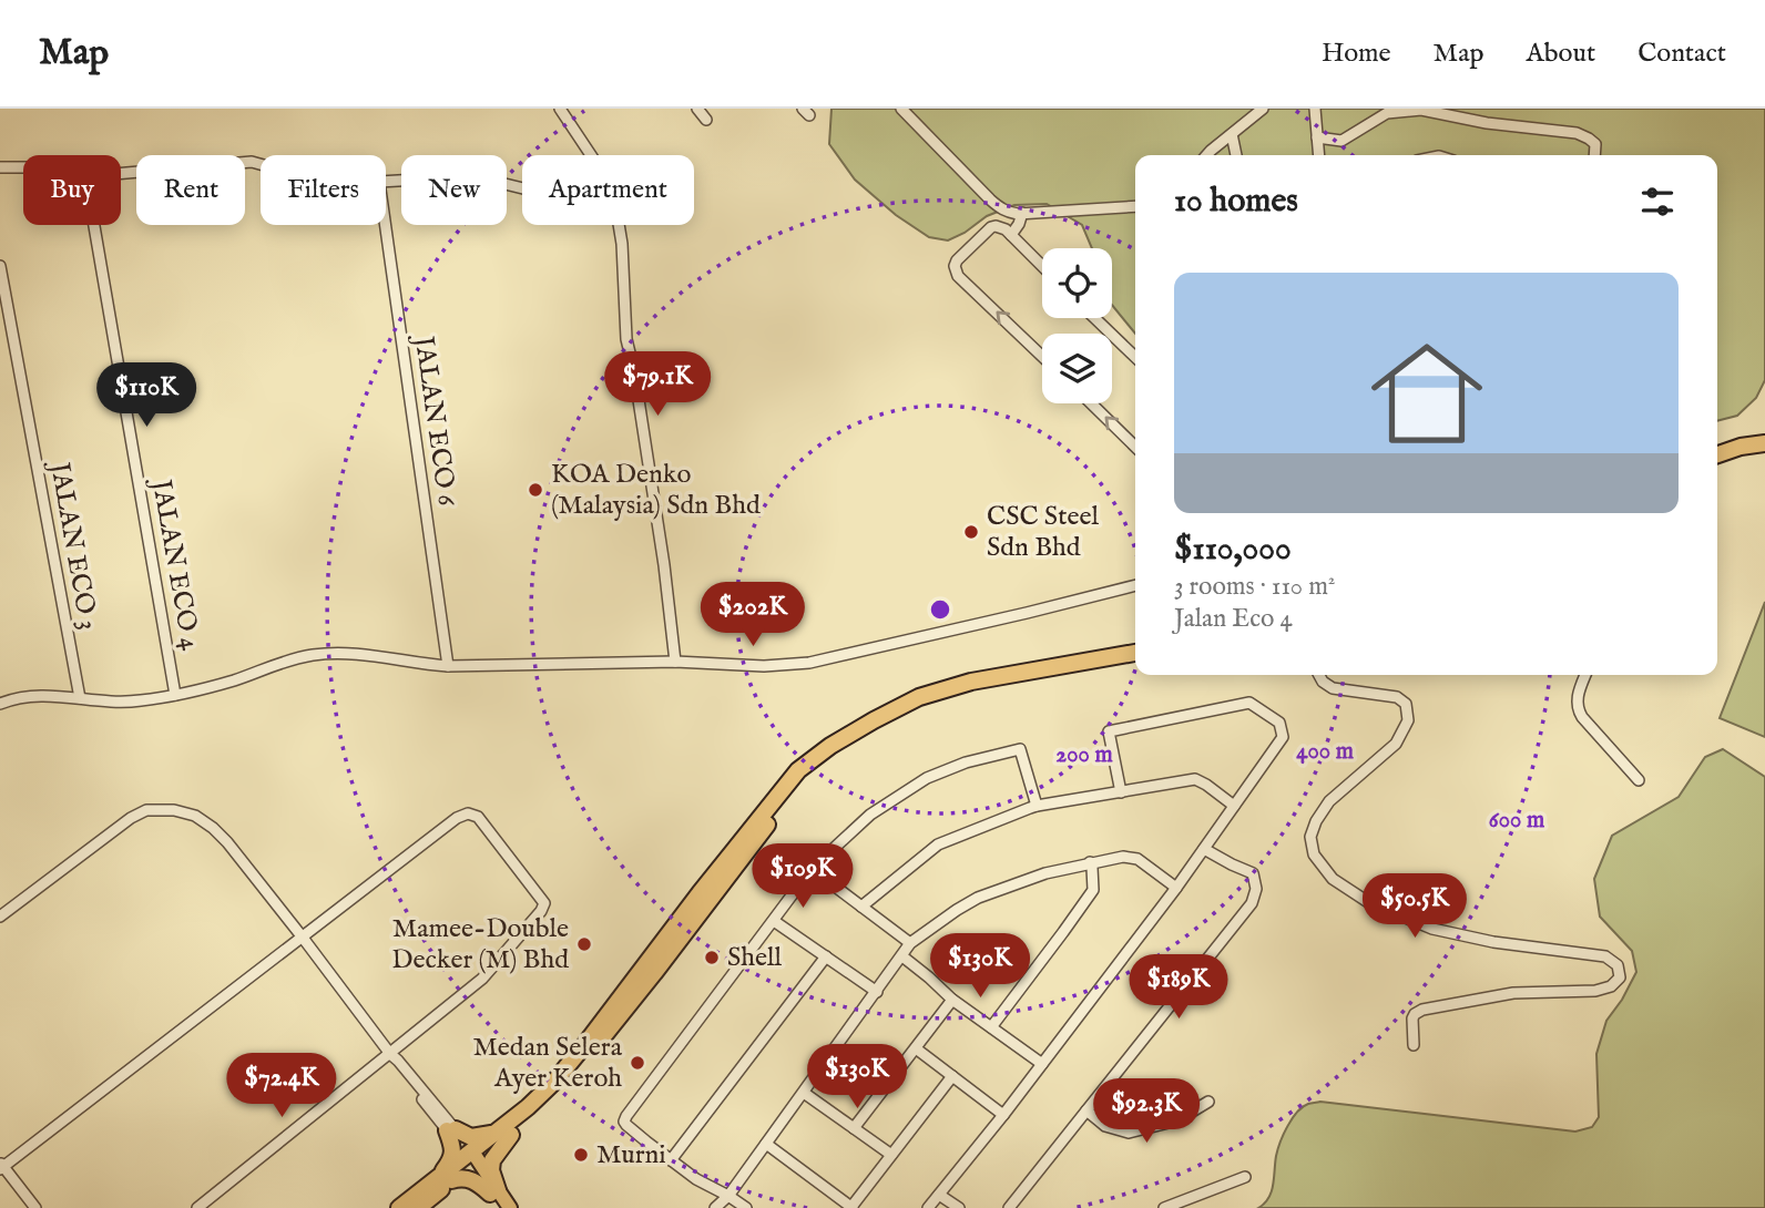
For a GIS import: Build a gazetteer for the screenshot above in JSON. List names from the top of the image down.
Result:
{
  "streets": {
    "street": ["JALAN ECO 6", "JALAN ECO 3", "JALAN ECO 4"]
  },
  "places": [
    "KOA Denko (Malaysia) Sdn Bhd",
    "CSC Steel Sdn Bhd",
    "Mamee-Double Decker (M) Bhd",
    "Shell",
    "Medan Selera Ayer Keroh",
    "Murni"
  ],
  "page": {
    "header": "Map",
    "nav": [
      "Home",
      "Map",
      "About",
      "Contact"
    ],
    "chip": [
      "Buy",
      "Rent",
      "Filters",
      "New",
      "Apartment"
    ],
    "heading": "10 homes",
    "list": [
      {
        "name": "$110,000",
        "note": "3 rooms · 110 m² · Jalan Eco 4"
      }
    ],
    "price": [
      "$79.1K",
      "$110K",
      "$202K",
      "$109K",
      "$50.5K",
      "$130K",
      "$189K",
      "$130K",
      "$72.4K",
      "$92.3K"
    ]
  },
  "rings": ["400 m", "200 m", "600 m"]
}
